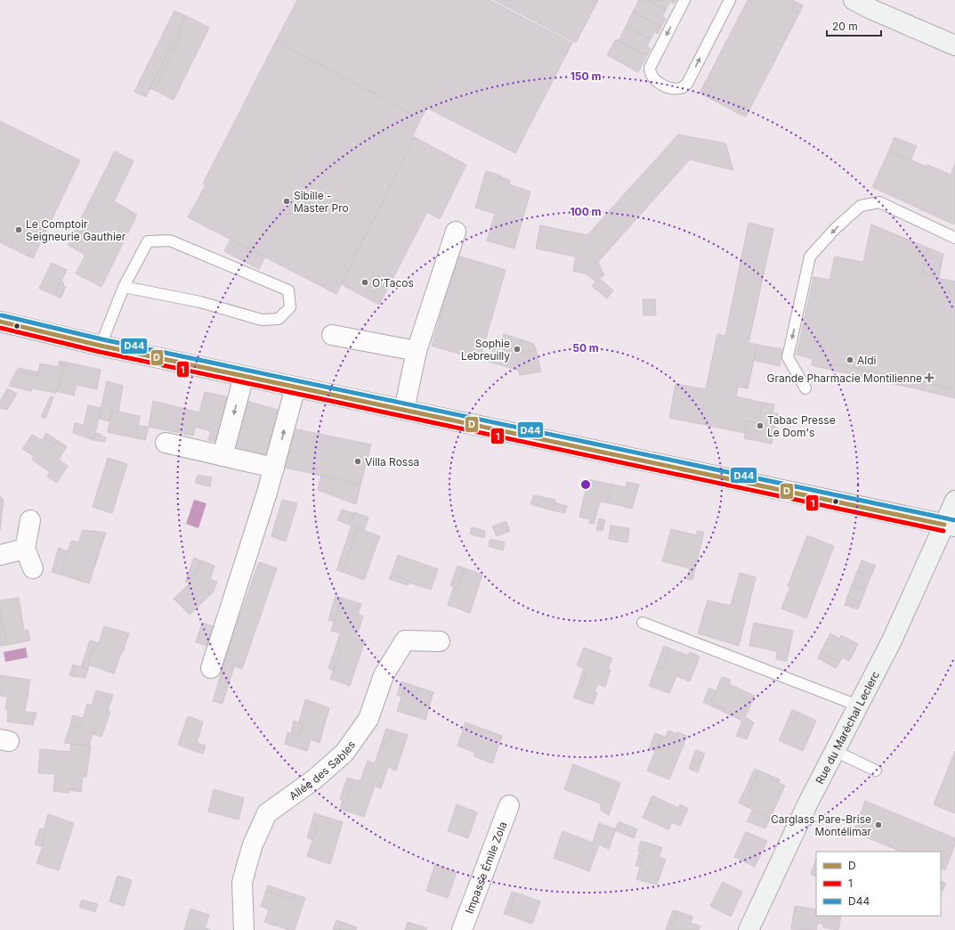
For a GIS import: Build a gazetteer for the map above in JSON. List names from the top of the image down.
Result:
{
  "streets": {
    "main road": ["Rue du Maréchal Leclerc"],
    "street": ["Allée des Sables", "Impasse Émile Zola"]
  },
  "places": {
    "other": [
      "Sibille - Master Pro",
      "Le Comptoir Seigneurie Gauthier",
      "O'Tacos",
      "Sophie Lebreuilly",
      "Aldi",
      "Tabac Presse Le Dom's",
      "Villa Rossa",
      "Carglass Pare-Brise Montélimar"
    ],
    "health": ["Grande Pharmacie Montilienne"]
  },
  "lines": ["transit line D44", "transit line D", "transit line 1"],
  "legend": ["D", "1", "D44"],
  "scale_bar": "20 m",
  "rings": ["150 m", "100 m", "50 m"]
}
